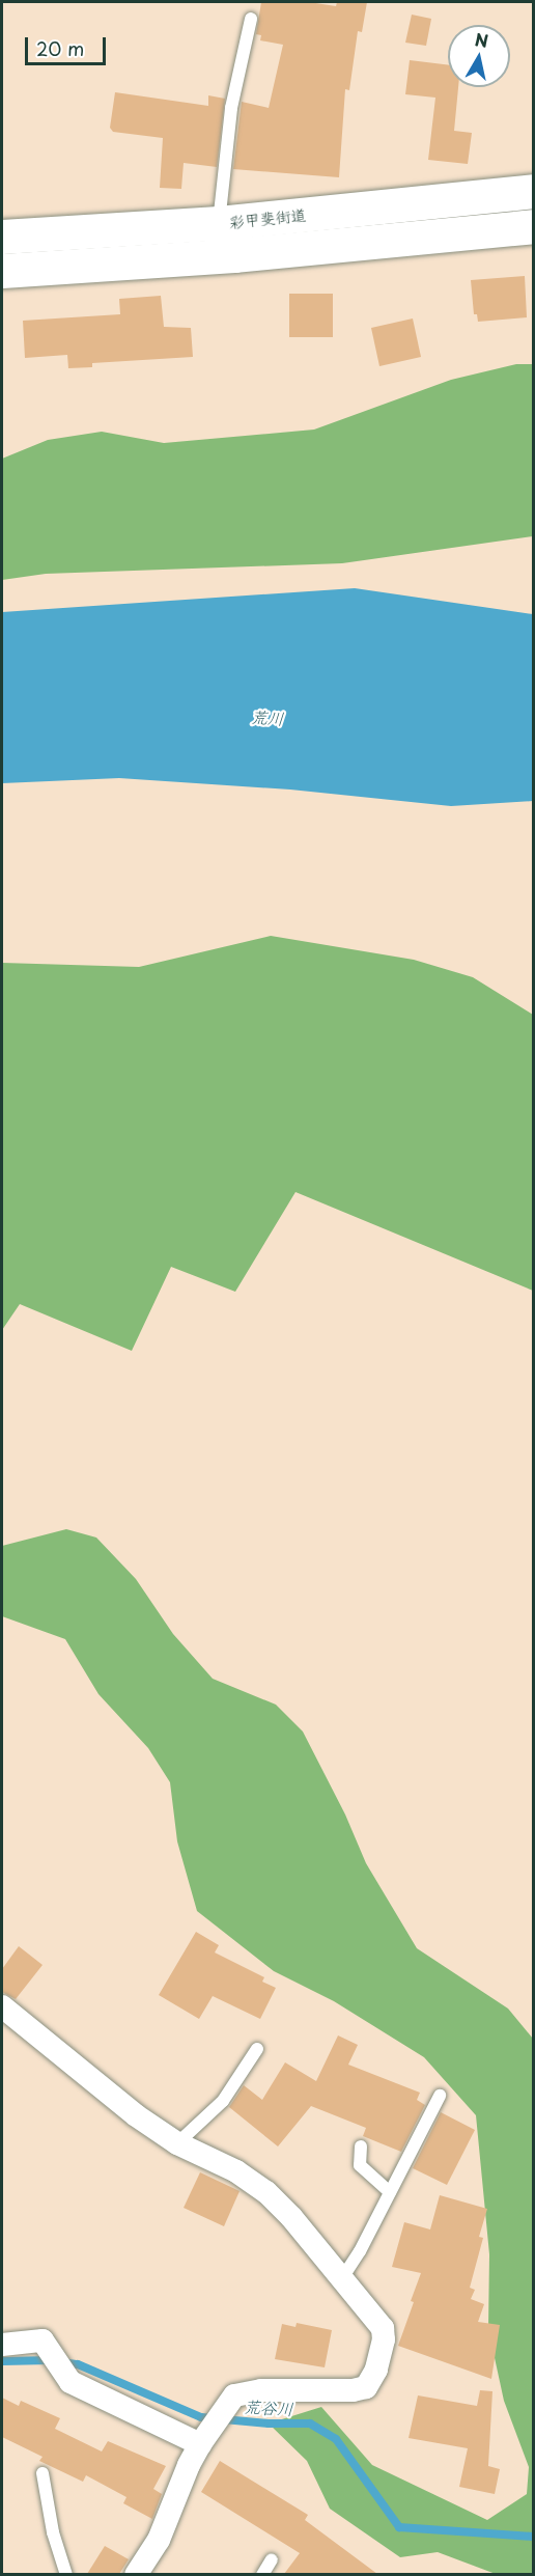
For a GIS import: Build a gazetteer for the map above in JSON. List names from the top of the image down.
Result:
{
  "streets": {
    "highway": ["彩甲斐街道"]
  },
  "water": ["荒川", "荒谷川"],
  "scale_bar": "20 m",
  "north": "top"
}
